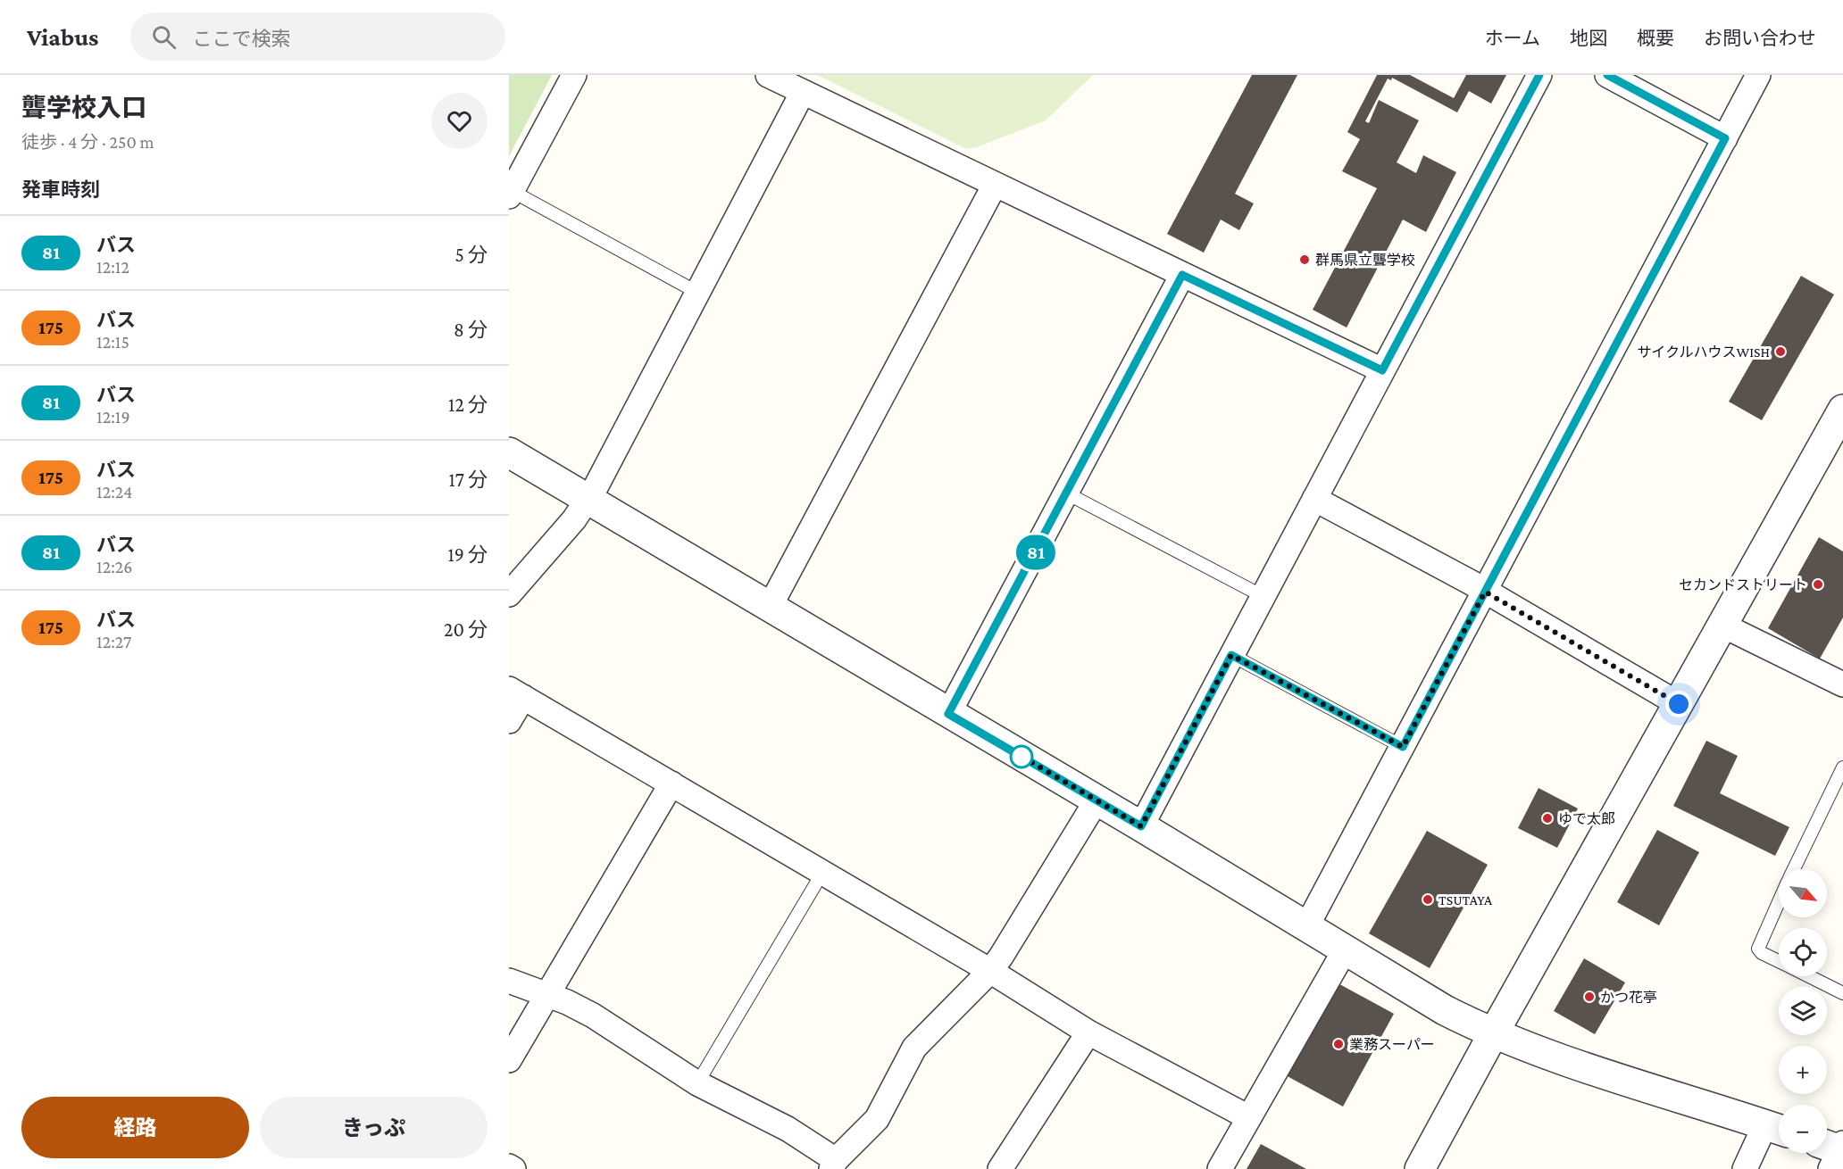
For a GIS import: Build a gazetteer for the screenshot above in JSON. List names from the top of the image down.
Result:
{
  "places": [
    "群馬県立聾学校",
    "サイクルハウスWISH",
    "セカンドストリート",
    "ゆで太郎",
    "TSUTAYA",
    "かつ花亭",
    "業務スーパー"
  ],
  "lines": ["bus line 81"],
  "north": "bottom right",
  "page": {
    "header": "Viabus",
    "search": "ここで検索",
    "nav": [
      "ホーム",
      "地図",
      "概要",
      "お問い合わせ"
    ],
    "heading": [
      ["聾学校入口", "徒歩 · 4 分 · 250 m"],
      "発車時刻"
    ],
    "on_map": "81",
    "list": [
      {
        "mark": "81",
        "name": "バス",
        "note": "12:12",
        "value": "5 分"
      },
      {
        "mark": "175",
        "name": "バス",
        "note": "12:15",
        "value": "8 分"
      },
      {
        "mark": "81",
        "name": "バス",
        "note": "12:19",
        "value": "12 分"
      },
      {
        "mark": "175",
        "name": "バス",
        "note": "12:24",
        "value": "17 分"
      },
      {
        "mark": "81",
        "name": "バス",
        "note": "12:26",
        "value": "19 分"
      },
      {
        "mark": "175",
        "name": "バス",
        "note": "12:27",
        "value": "20 分"
      }
    ],
    "map_buttons": ["+", "−"],
    "buttons": ["経路", "きっぷ"]
  }
}
